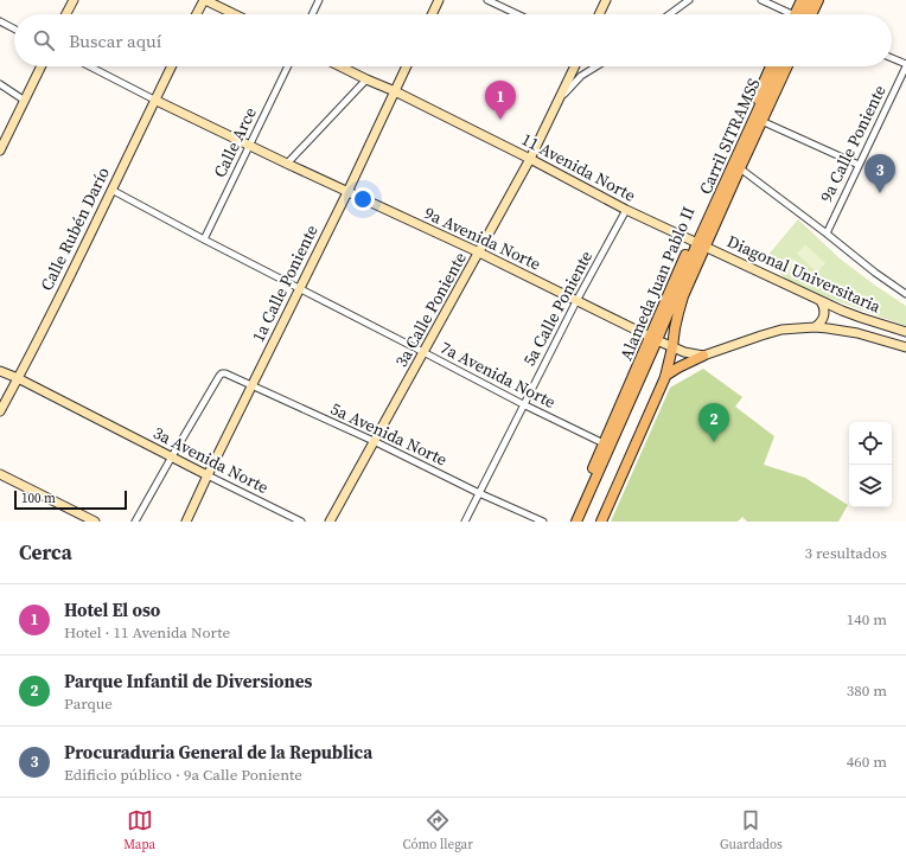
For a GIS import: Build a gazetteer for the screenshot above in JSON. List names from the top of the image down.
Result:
{
  "streets": {
    "main road": [
      "Carril SITRAMSS",
      "11 Avenida Norte",
      "Calle Rubén Darío",
      "9a Avenida Norte",
      "Diagonal Universitaria",
      "1a Calle Poniente",
      "Alameda Juan Pablo II",
      "3a Calle Poniente",
      "3a Avenida Norte"
    ],
    "street": [
      "Calle Arce",
      "9a Calle Poniente",
      "5a Calle Poniente",
      "7a Avenida Norte",
      "5a Avenida Norte"
    ]
  },
  "crossings": [
    ["Carril SITRAMSS", "11 Avenida Norte"],
    ["Carril SITRAMSS", "9a Avenida Norte"],
    ["Carril SITRAMSS", "Diagonal Universitaria"],
    ["Carril SITRAMSS", "Alameda Juan Pablo II"],
    ["Calle Arce", "9a Avenida Norte"],
    ["Calle Arce", "7a Avenida Norte"],
    ["11 Avenida Norte", "Diagonal Universitaria"],
    ["11 Avenida Norte", "1a Calle Poniente"],
    ["11 Avenida Norte", "Alameda Juan Pablo II"],
    ["11 Avenida Norte", "5a Calle Poniente"],
    ["11 Avenida Norte", "3a Calle Poniente"],
    ["Calle Rubén Darío", "9a Avenida Norte"],
    ["Calle Rubén Darío", "7a Avenida Norte"],
    ["Calle Rubén Darío", "3a Avenida Norte"],
    ["9a Avenida Norte", "Diagonal Universitaria"],
    ["9a Avenida Norte", "1a Calle Poniente"],
    ["9a Avenida Norte", "Alameda Juan Pablo II"],
    ["9a Avenida Norte", "5a Calle Poniente"],
    ["9a Avenida Norte", "3a Calle Poniente"],
    ["Diagonal Universitaria", "Alameda Juan Pablo II"],
    ["1a Calle Poniente", "7a Avenida Norte"],
    ["1a Calle Poniente", "5a Avenida Norte"],
    ["1a Calle Poniente", "3a Avenida Norte"],
    ["Alameda Juan Pablo II", "7a Avenida Norte"],
    ["5a Calle Poniente", "7a Avenida Norte"],
    ["5a Calle Poniente", "5a Avenida Norte"],
    ["3a Calle Poniente", "7a Avenida Norte"],
    ["3a Calle Poniente", "5a Avenida Norte"],
    ["5a Avenida Norte", "3a Avenida Norte"]
  ],
  "scale_bar": "100 m",
  "page": {
    "search": "Buscar aquí",
    "pins": ["1", "3", "2"],
    "scale": "100 m",
    "heading": ["Cerca", "3 resultados"],
    "list": [
      {
        "mark": "1",
        "name": "Hotel El oso",
        "note": "Hotel · 11 Avenida Norte",
        "value": "140 m"
      },
      {
        "mark": "2",
        "name": "Parque Infantil de Diversiones",
        "note": "Parque",
        "value": "380 m"
      },
      {
        "mark": "3",
        "name": "Procuraduria General de la Republica",
        "note": "Edificio público · 9a Calle Poniente",
        "value": "460 m"
      }
    ],
    "nav": ["Mapa", "Cómo llegar", "Guardados"]
  }
}
